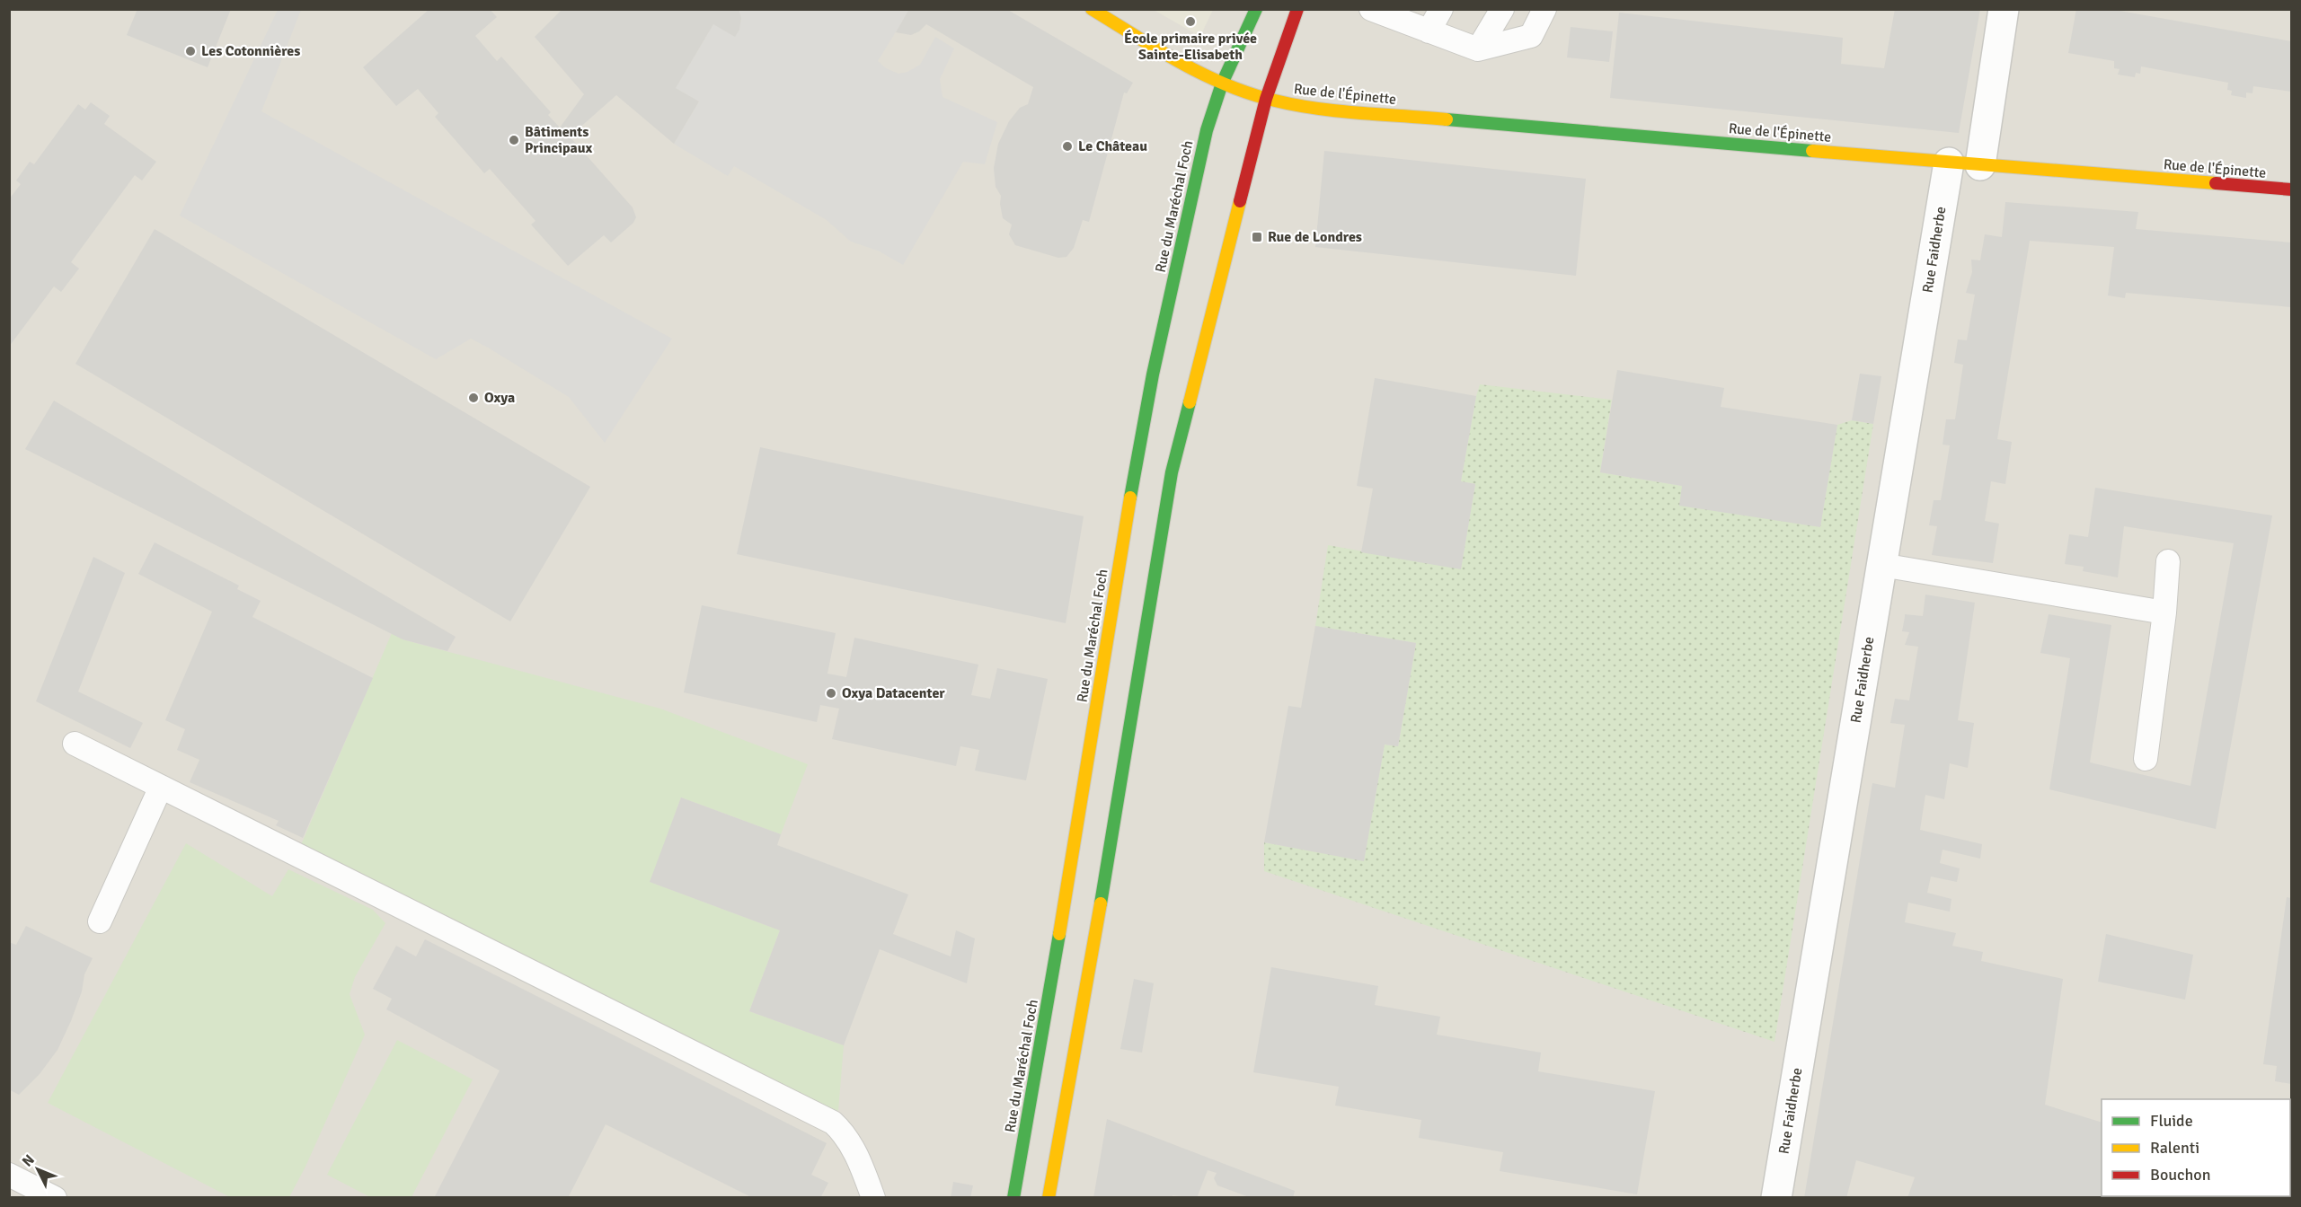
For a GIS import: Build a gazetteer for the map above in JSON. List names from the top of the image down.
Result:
{
  "streets": {
    "main road": ["Rue de l'Épinette", "Rue du Maréchal Foch"],
    "street": ["Rue Faidherbe"]
  },
  "crossings": [
    ["Rue de l'Épinette", "Rue Faidherbe"]
  ],
  "places": {
    "other": [
      "École primaire privée Sainte-Elisabeth",
      "Les Cotonnières",
      "Bâtiments Principaux",
      "Le Château",
      "Oxya",
      "Oxya Datacenter"
    ],
    "transit": ["Rue de Londres"]
  },
  "legend": ["Fluide", "Ralenti", "Bouchon"],
  "north": "top left"
}
